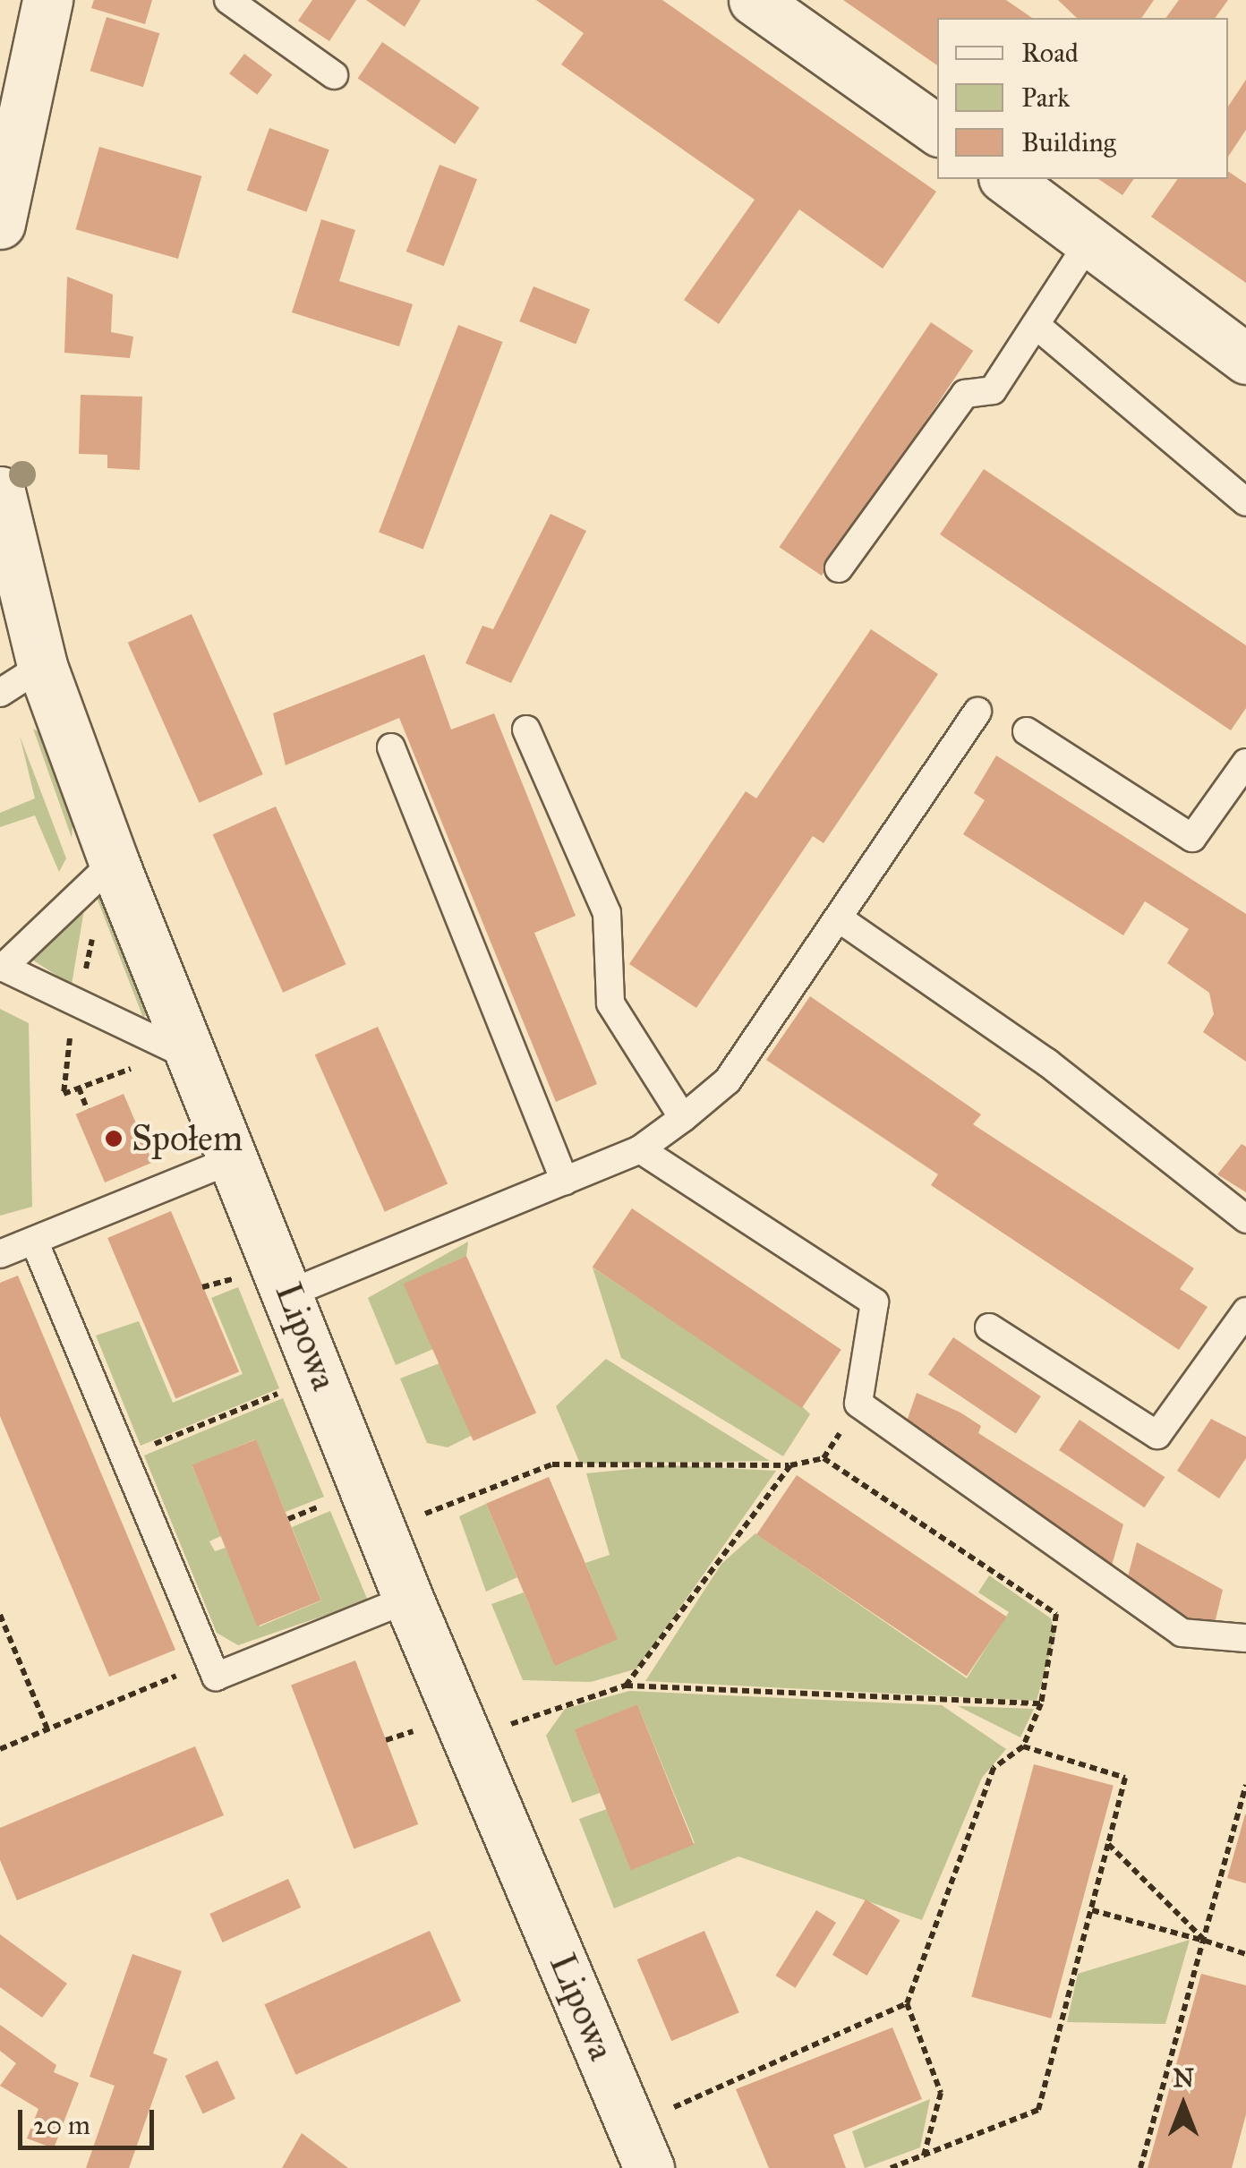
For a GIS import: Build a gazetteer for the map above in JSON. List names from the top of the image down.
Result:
{
  "streets": {
    "street": ["Lipowa"]
  },
  "places": ["Społem"],
  "legend": ["Road", "Park", "Building"],
  "scale_bar": "20 m",
  "north": "top"
}
